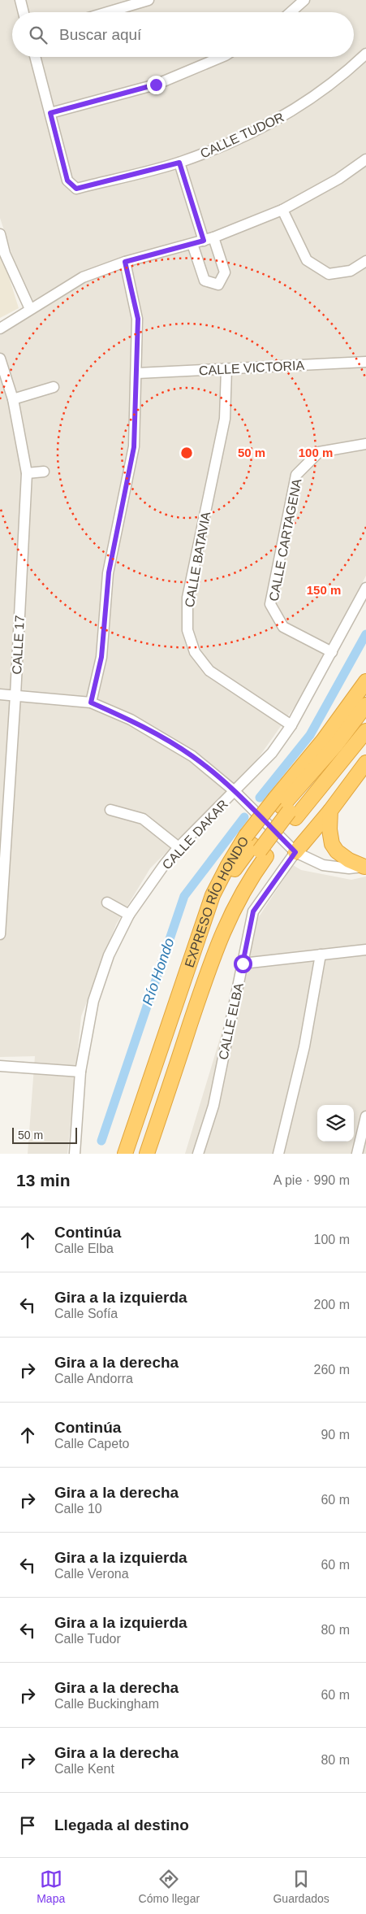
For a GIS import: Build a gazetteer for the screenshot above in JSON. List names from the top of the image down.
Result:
{
  "streets": {
    "highway": ["EXPRESO RÍO HONDO"],
    "street": [
      "CALLE TUDOR",
      "CALLE VICTORIA",
      "CALLE CARTAGENA",
      "CALLE BATAVIA",
      "CALLE 17",
      "CALLE DAKAR",
      "CALLE ELBA"
    ]
  },
  "crossings": [
    ["CALLE VICTORIA", "CALLE BATAVIA"],
    ["CALLE CARTAGENA", "CALLE DAKAR"],
    ["CALLE BATAVIA", "CALLE DAKAR"]
  ],
  "water": ["Río Hondo"],
  "scale_bar": "50 m",
  "page": {
    "search": "Buscar aquí",
    "scale": "50 m",
    "heading": ["13 min", "A pie · 990 m"],
    "list": [
      ["Continúa", "Calle Elba", "100 m"],
      ["Gira a la izquierda", "Calle Sofía", "200 m"],
      ["Gira a la derecha", "Calle Andorra", "260 m"],
      ["Continúa", "Calle Capeto", "90 m"],
      ["Gira a la derecha", "Calle 10", "60 m"],
      ["Gira a la izquierda", "Calle Verona", "60 m"],
      ["Gira a la izquierda", "Calle Tudor", "80 m"],
      ["Gira a la derecha", "Calle Buckingham", "60 m"],
      ["Gira a la derecha", "Calle Kent", "80 m"],
      "Llegada al destino"
    ],
    "nav": ["Mapa", "Cómo llegar", "Guardados"]
  },
  "rings": ["50 m", "100 m", "150 m"]
}
